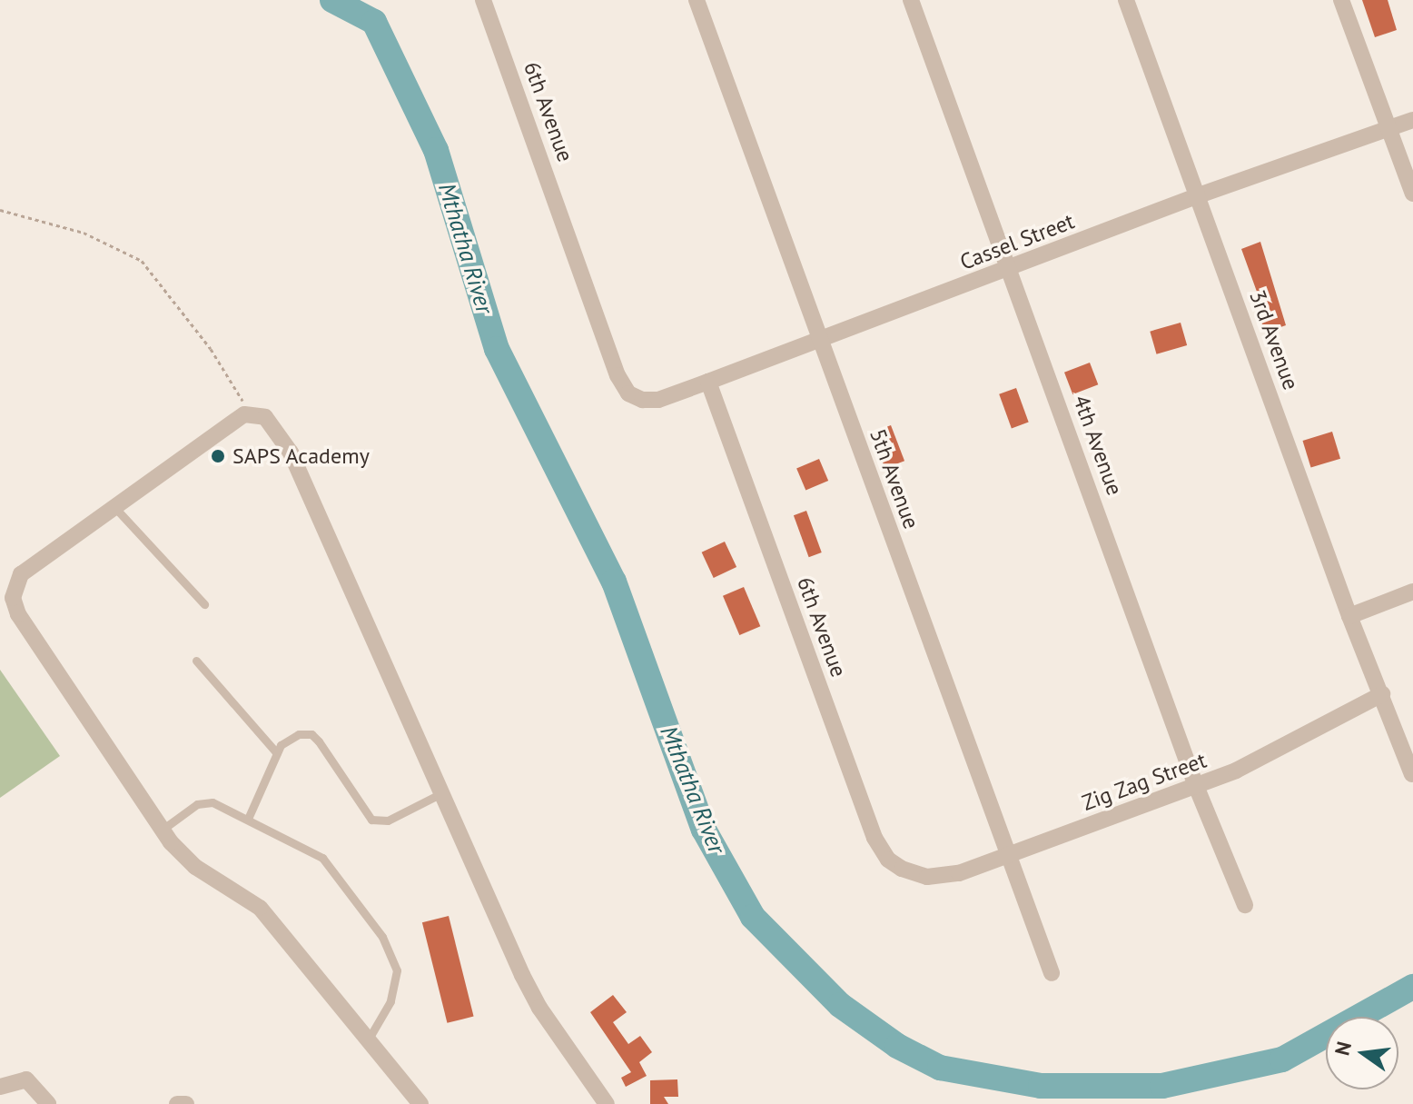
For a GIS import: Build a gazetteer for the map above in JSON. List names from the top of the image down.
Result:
{
  "streets": {
    "street": [
      "6th Avenue",
      "Cassel Street",
      "3rd Avenue",
      "4th Avenue",
      "5th Avenue",
      "Zig Zag Street"
    ]
  },
  "crossings": [
    ["6th Avenue", "Cassel Street"],
    ["6th Avenue", "Zig Zag Street"],
    ["Cassel Street", "3rd Avenue"],
    ["Cassel Street", "4th Avenue"],
    ["Cassel Street", "5th Avenue"],
    ["3rd Avenue", "Zig Zag Street"],
    ["4th Avenue", "Zig Zag Street"],
    ["5th Avenue", "Zig Zag Street"]
  ],
  "water": ["Mthatha River"],
  "places": ["SAPS Academy"],
  "north": "left"
}
